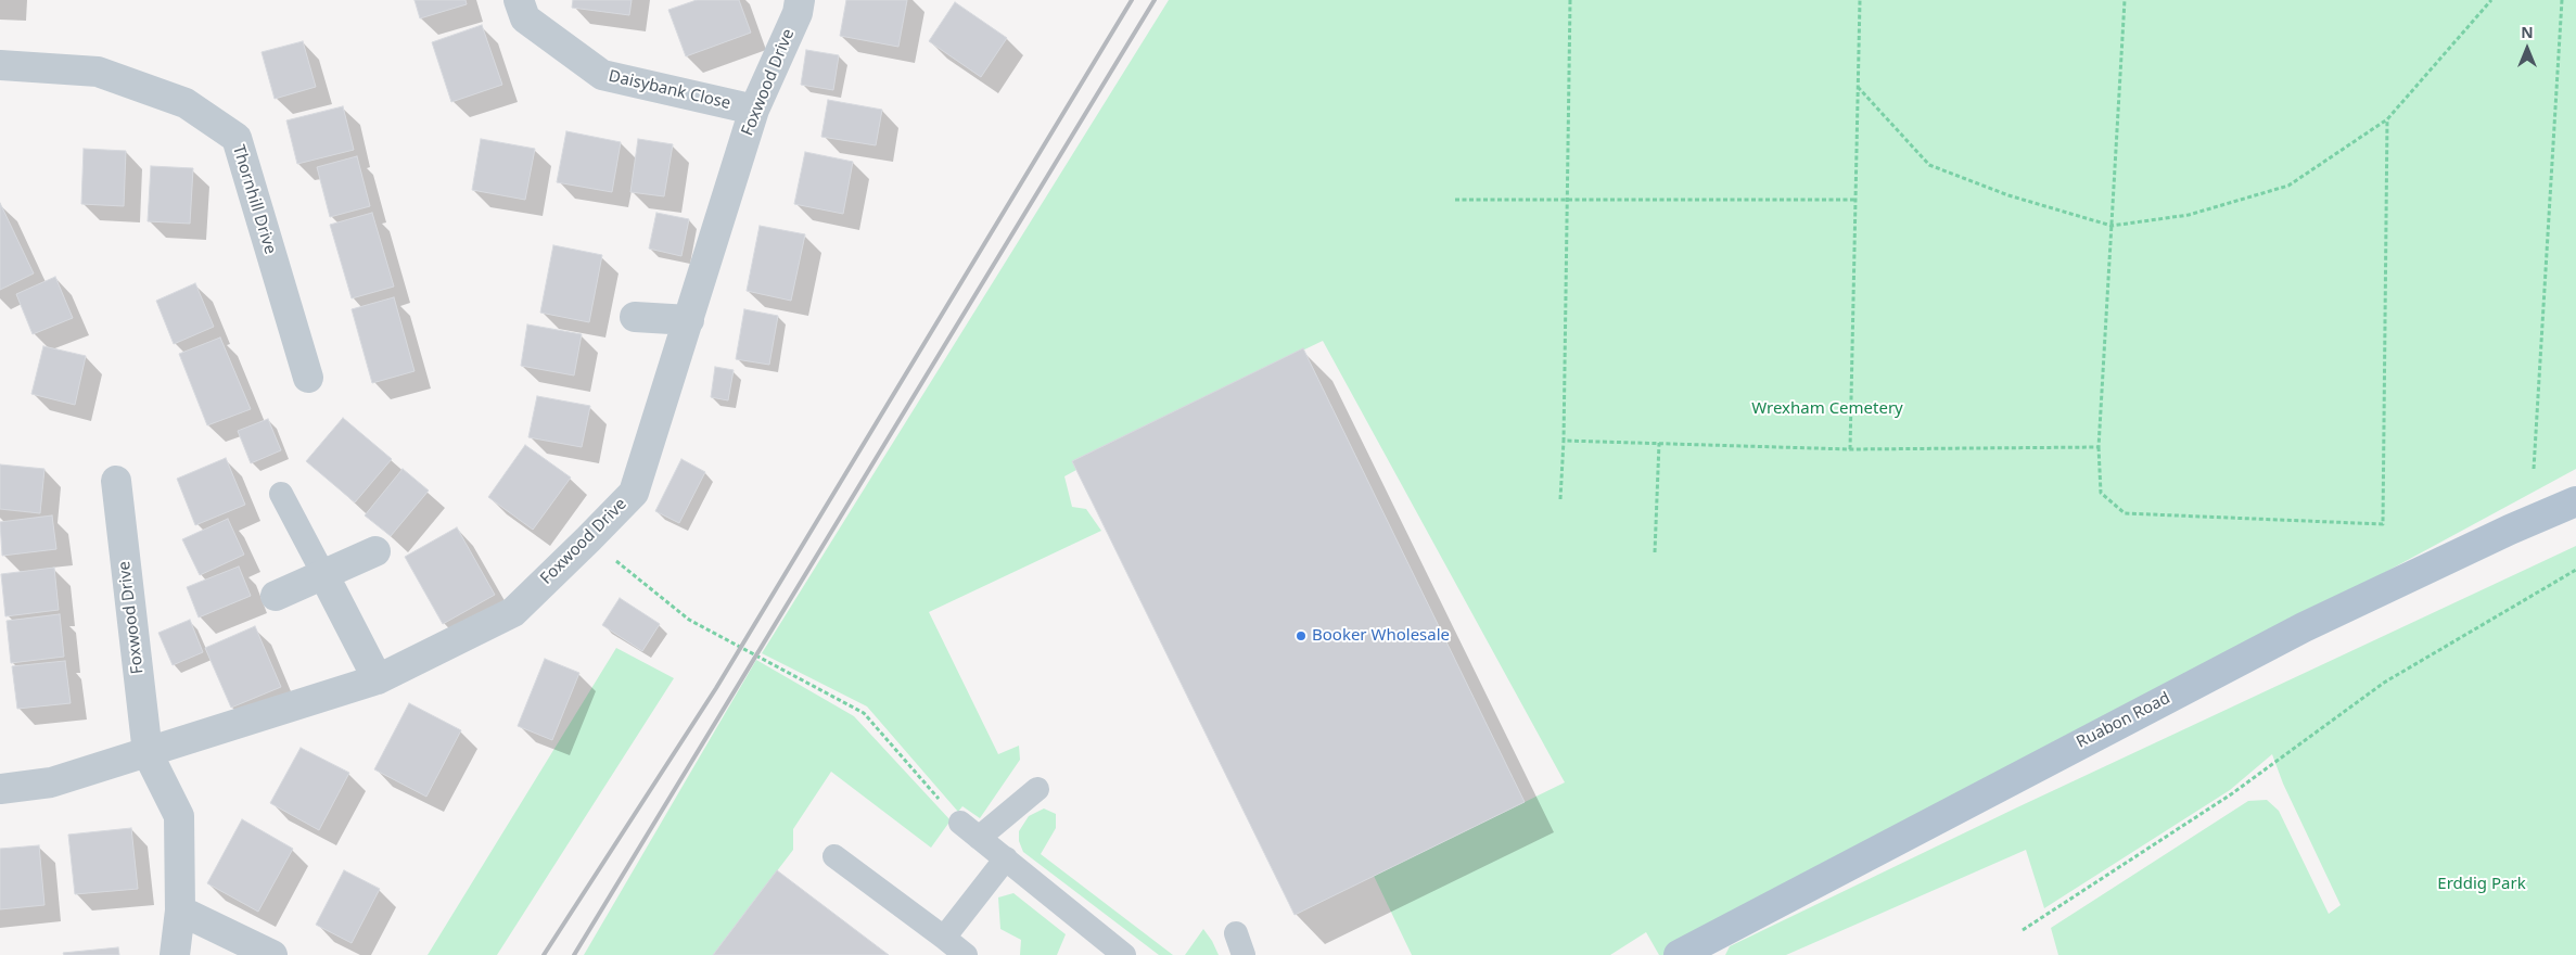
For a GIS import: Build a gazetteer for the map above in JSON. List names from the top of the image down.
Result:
{
  "streets": {
    "main road": ["Ruabon Road"],
    "street": ["Foxwood Drive", "Daisybank Close", "Thornhill Drive"]
  },
  "crossings": [
    ["Foxwood Drive", "Daisybank Close"]
  ],
  "parks": ["Wrexham Cemetery", "Erddig Park"],
  "places": ["Booker Wholesale"],
  "north": "top"
}
